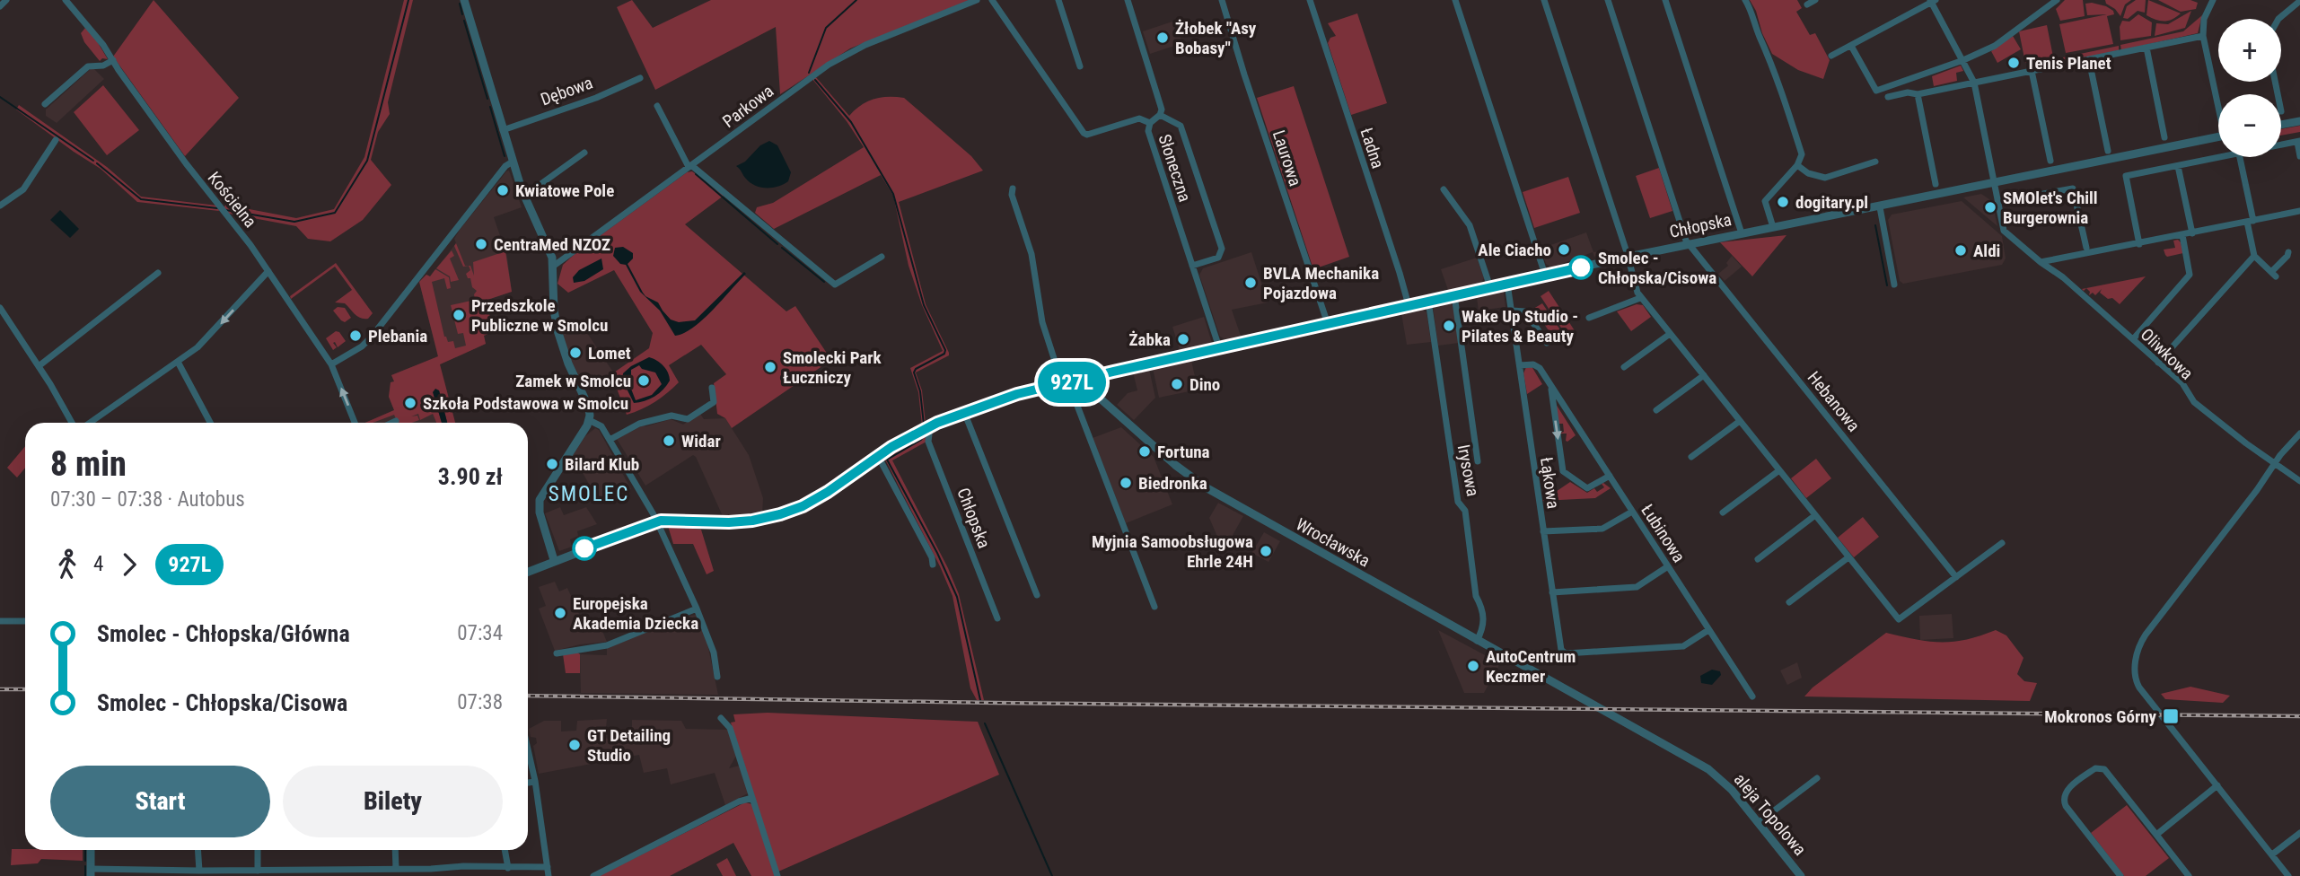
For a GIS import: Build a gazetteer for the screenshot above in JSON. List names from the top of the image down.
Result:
{
  "streets": {
    "street": [
      "Dębowa",
      "Parkowa",
      "Ładna",
      "Laurowa",
      "Słoneczna",
      "Kościelna",
      "Chłopska",
      "Oliwkowa",
      "Hebanowa",
      "Irysowa",
      "Łąkowa",
      "Łubinowa",
      "Wrocławska",
      "aleja Topolowa"
    ]
  },
  "crossings": [
    ["Ładna", "Chłopska"],
    ["Laurowa", "Chłopska"],
    ["Słoneczna", "Chłopska"],
    ["Chłopska", "Oliwkowa"],
    ["Chłopska", "Hebanowa"],
    ["Chłopska", "Irysowa"],
    ["Chłopska", "Łąkowa"],
    ["Chłopska", "Wrocławska"],
    ["Irysowa", "Wrocławska"],
    ["Łąkowa", "Łubinowa"],
    ["Wrocławska", "aleja Topolowa"]
  ],
  "districts": ["SMOLEC"],
  "places": {
    "other": [
      "Żłobek \"Asy Bobasy\"",
      "Tenis Planet",
      "Kwiatowe Pole",
      "dogitary.pl",
      "SMOlet's Chill Burgerownia",
      "CentraMed NZOZ",
      "Ale Ciacho",
      "Aldi",
      "Smolec - Chłopska/Cisowa",
      "BVLA Mechanika Pojazdowa",
      "Przedszkole Publiczne w Smolcu",
      "Wake Up Studio - Pilates & Beauty",
      "Plebania",
      "Żabka",
      "Lomet",
      "Smolecki Park Łuczniczy",
      "Zamek w Smolcu",
      "Dino",
      "Szkoła Podstawowa w Smolcu",
      "Widar",
      "Fortuna",
      "Bilard Klub",
      "Biedronka",
      "Myjnia Samoobsługowa Ehrle 24H",
      "Europejska Akademia Dziecka",
      "AutoCentrum Keczmer",
      "GT Detailing Studio"
    ],
    "transit": ["Mokronos Górny"]
  },
  "lines": ["bus line 927L"],
  "page": {
    "on_map": "927L",
    "map_buttons": ["+", "−"],
    "heading": ["8 min", "07:30 – 07:38 · Autobus", "3.90 zł"],
    "legs": ["4", "927L"],
    "list": [
      {
        "name": "Smolec - Chłopska/Główna",
        "value": "07:34"
      },
      {
        "name": "Smolec - Chłopska/Cisowa",
        "value": "07:38"
      }
    ],
    "buttons": ["Start", "Bilety"]
  }
}
